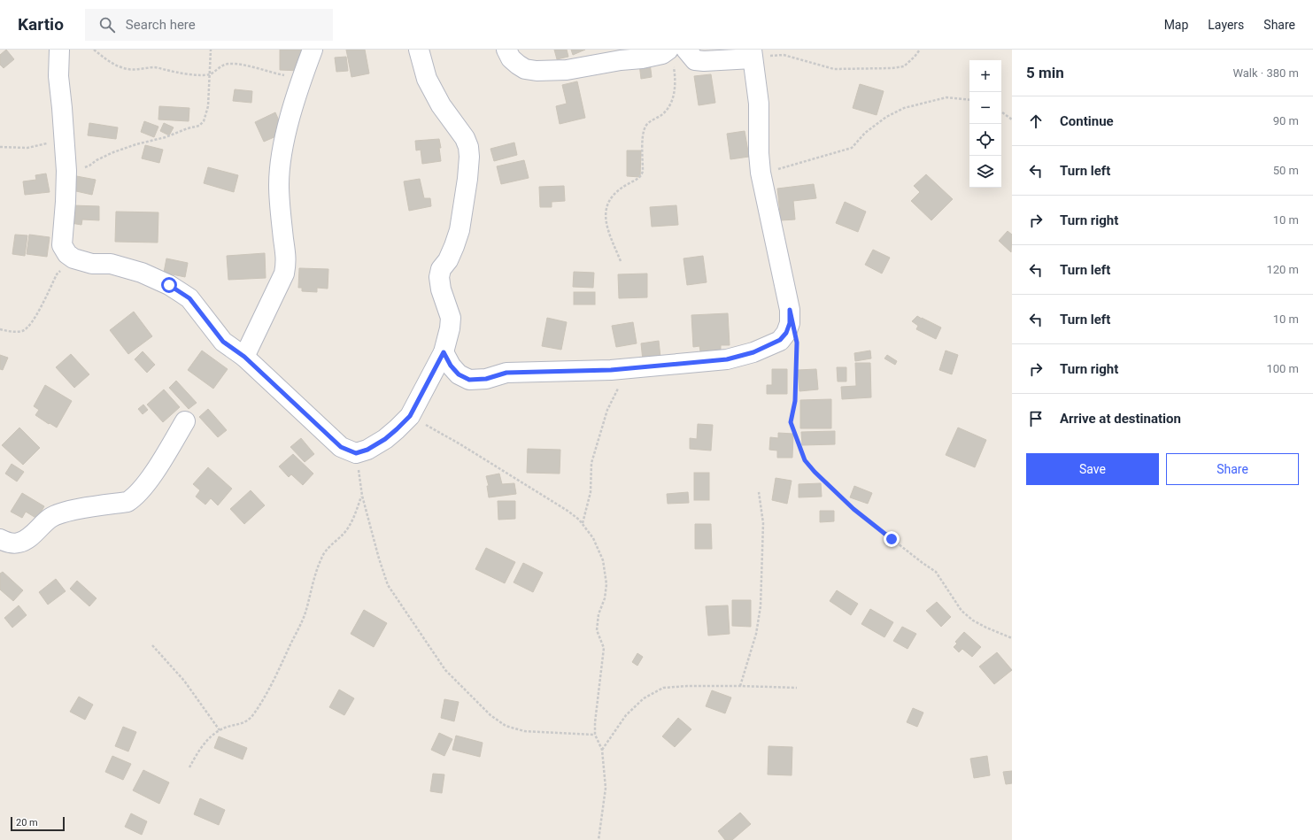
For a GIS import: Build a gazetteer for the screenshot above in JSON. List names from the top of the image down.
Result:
{
  "scale_bar": "20 m",
  "page": {
    "header": "Kartio",
    "search": "Search here",
    "nav": ["Map", "Layers", "Share"],
    "heading": ["5 min", "Walk · 380 m"],
    "map_buttons": ["+", "−"],
    "list": [
      ["Continue", "90 m"],
      ["Turn left", "50 m"],
      ["Turn right", "10 m"],
      ["Turn left", "120 m"],
      ["Turn left", "10 m"],
      ["Turn right", "100 m"],
      "Arrive at destination"
    ],
    "buttons": ["Save", "Share"],
    "scale": "20 m"
  }
}
